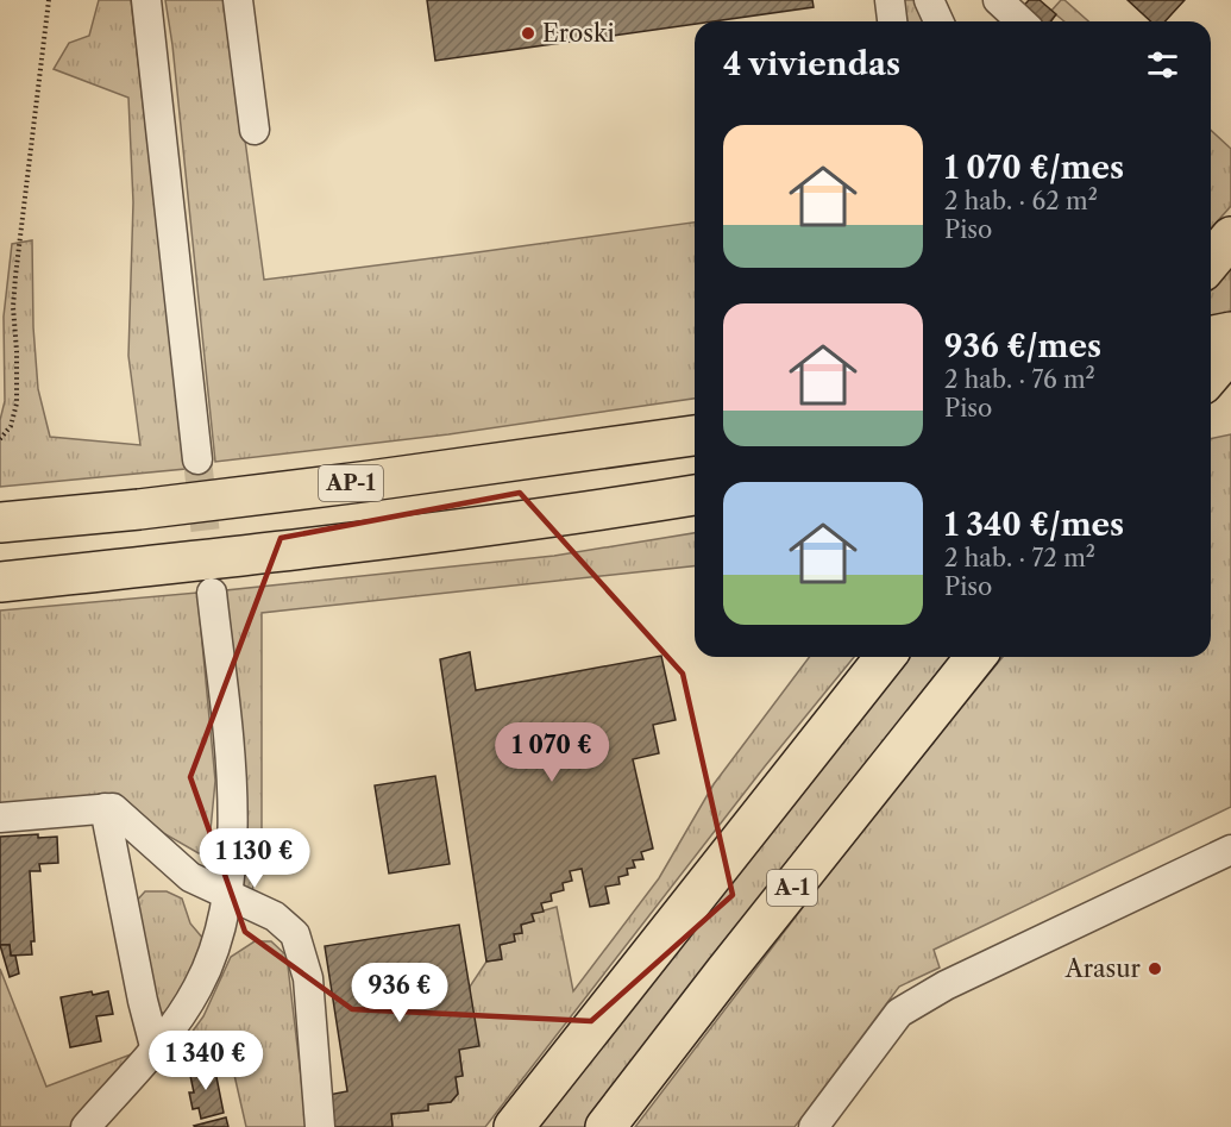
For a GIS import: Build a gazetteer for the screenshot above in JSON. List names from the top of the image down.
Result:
{
  "streets": {
    "highway": ["AP-1", "A-1"]
  },
  "places": ["Eroski", "Arasur"],
  "page": {
    "heading": "4 viviendas",
    "list": [
      {
        "name": "1 070 €/mes",
        "note": "2 hab. · 62 m² · Piso"
      },
      {
        "name": "936 €/mes",
        "note": "2 hab. · 76 m² · Piso"
      },
      {
        "name": "1 340 €/mes",
        "note": "2 hab. · 72 m² · Piso"
      }
    ],
    "price": [
      "1 070 €",
      "1 130 €",
      "936 €",
      "1 340 €"
    ]
  }
}
